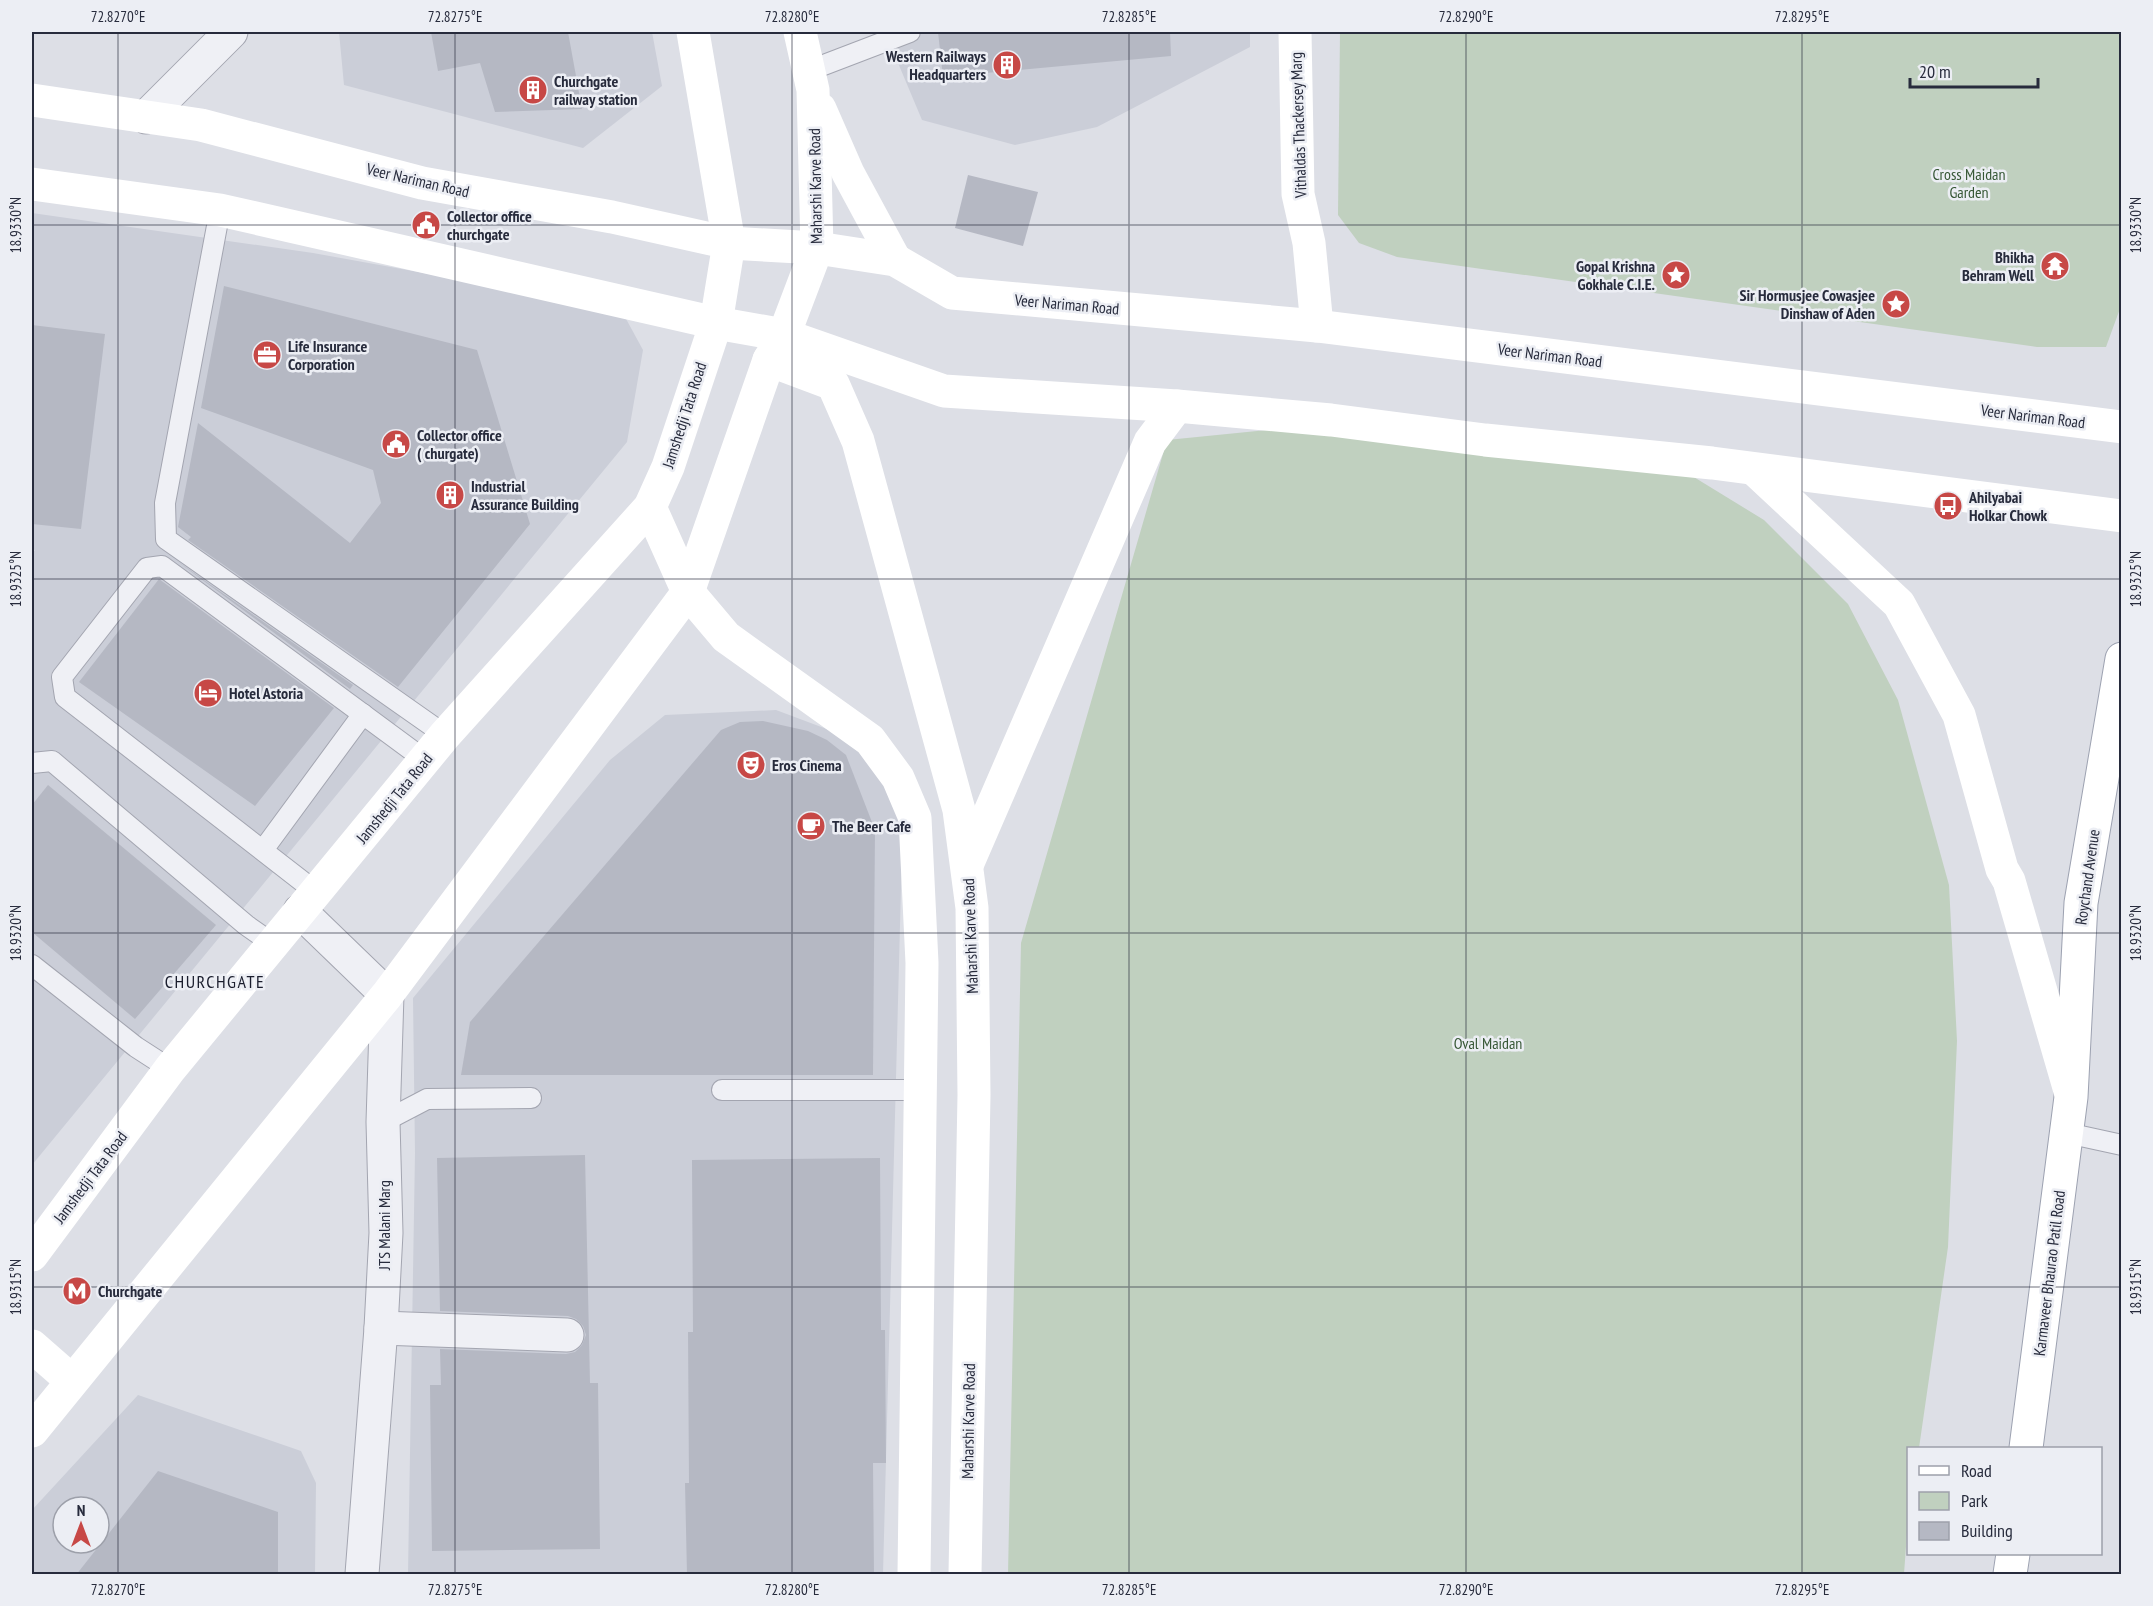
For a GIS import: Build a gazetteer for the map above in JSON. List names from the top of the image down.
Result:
{
  "streets": {
    "main road": [
      "Vithaldas Thackersey Marg",
      "Veer Nariman Road",
      "Maharshi Karve Road",
      "Jamshedji Tata Road",
      "Roychand Avenue",
      "Karmaveer Bhaurao Patil Road"
    ],
    "street": ["JTS Malani Marg"]
  },
  "crossings": [
    ["Vithaldas Thackersey Marg", "Veer Nariman Road"],
    ["Veer Nariman Road", "Maharshi Karve Road"],
    ["Roychand Avenue", "Karmaveer Bhaurao Patil Road"]
  ],
  "districts": ["CHURCHGATE"],
  "parks": ["Cross Maidan Garden", "Oval Maidan"],
  "places": {
    "building": ["Western Railways Headquarters", "Churchgate railway station", "Industrial Assurance Building"],
    "public building": ["Collector office churchgate", "Collector office ( churgate)"],
    "temple": ["Bhikha Behram Well"],
    "place": ["Gopal Krishna Gokhale C.I.E.", "Sir Hormusjee Cowasjee Dinshaw of Aden"],
    "office": ["Life Insurance Corporation"],
    "bus stop": ["Ahilyabai Holkar Chowk"],
    "hotel": ["Hotel Astoria"],
    "theatre": ["Eros Cinema"],
    "cafe": ["The Beer Cafe"],
    "metro station": ["Churchgate"]
  },
  "legend": ["Road", "Park", "Building"],
  "scale_bar": "20 m",
  "north": "top",
  "coordinates": [
    "72.8270°E",
    "72.8275°E",
    "72.8280°E",
    "72.8285°E",
    "72.8290°E",
    "72.8295°E",
    "18.9330°N",
    "18.9325°N",
    "18.9320°N",
    "18.9315°N"
  ]
}
